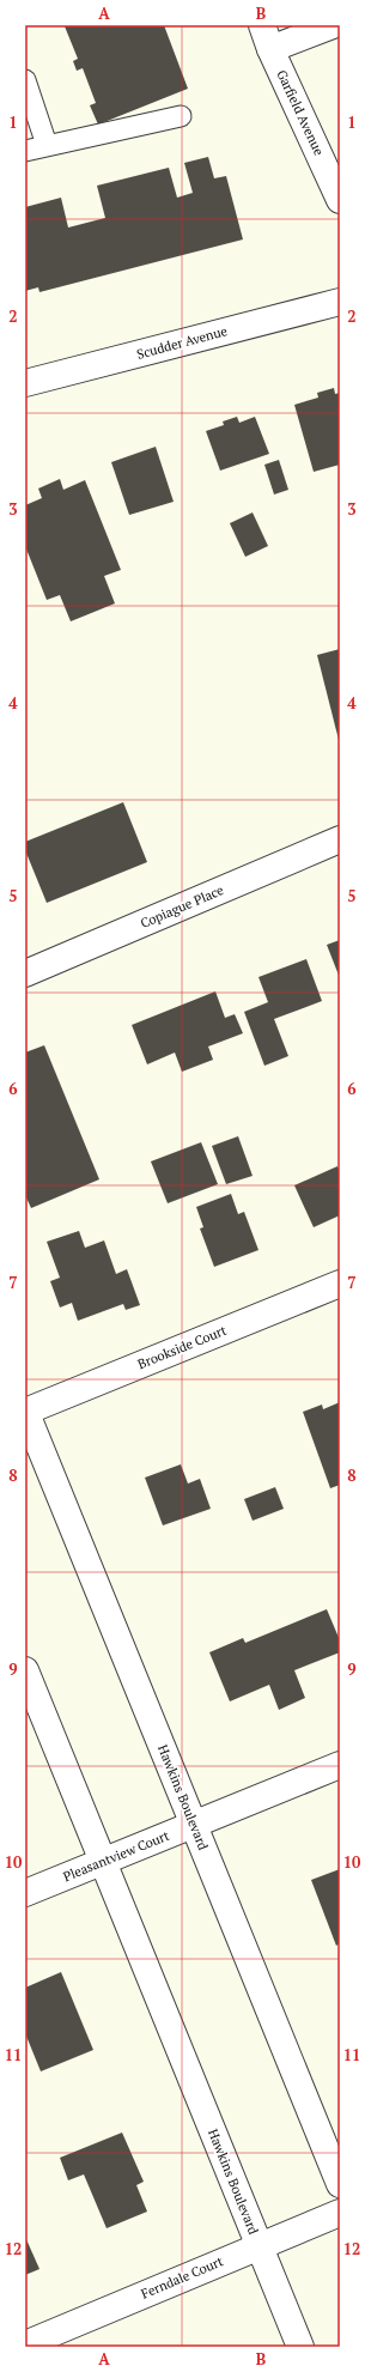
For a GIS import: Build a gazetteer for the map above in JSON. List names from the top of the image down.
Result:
{
  "streets": {
    "street": [
      "Garfield Avenue",
      "Scudder Avenue",
      "Copiague Place",
      "Brookside Court",
      "Hawkins Boulevard",
      "Pleasantview Court",
      "Ferndale Court"
    ]
  },
  "crossings": [
    ["Brookside Court", "Hawkins Boulevard"],
    ["Hawkins Boulevard", "Pleasantview Court"],
    ["Hawkins Boulevard", "Ferndale Court"]
  ],
  "grid": {
    "columns": ["A", "B"],
    "rows": [
      "1",
      "2",
      "3",
      "4",
      "5",
      "6",
      "7",
      "8",
      "9",
      "10",
      "11",
      "12"
    ]
  }
}
